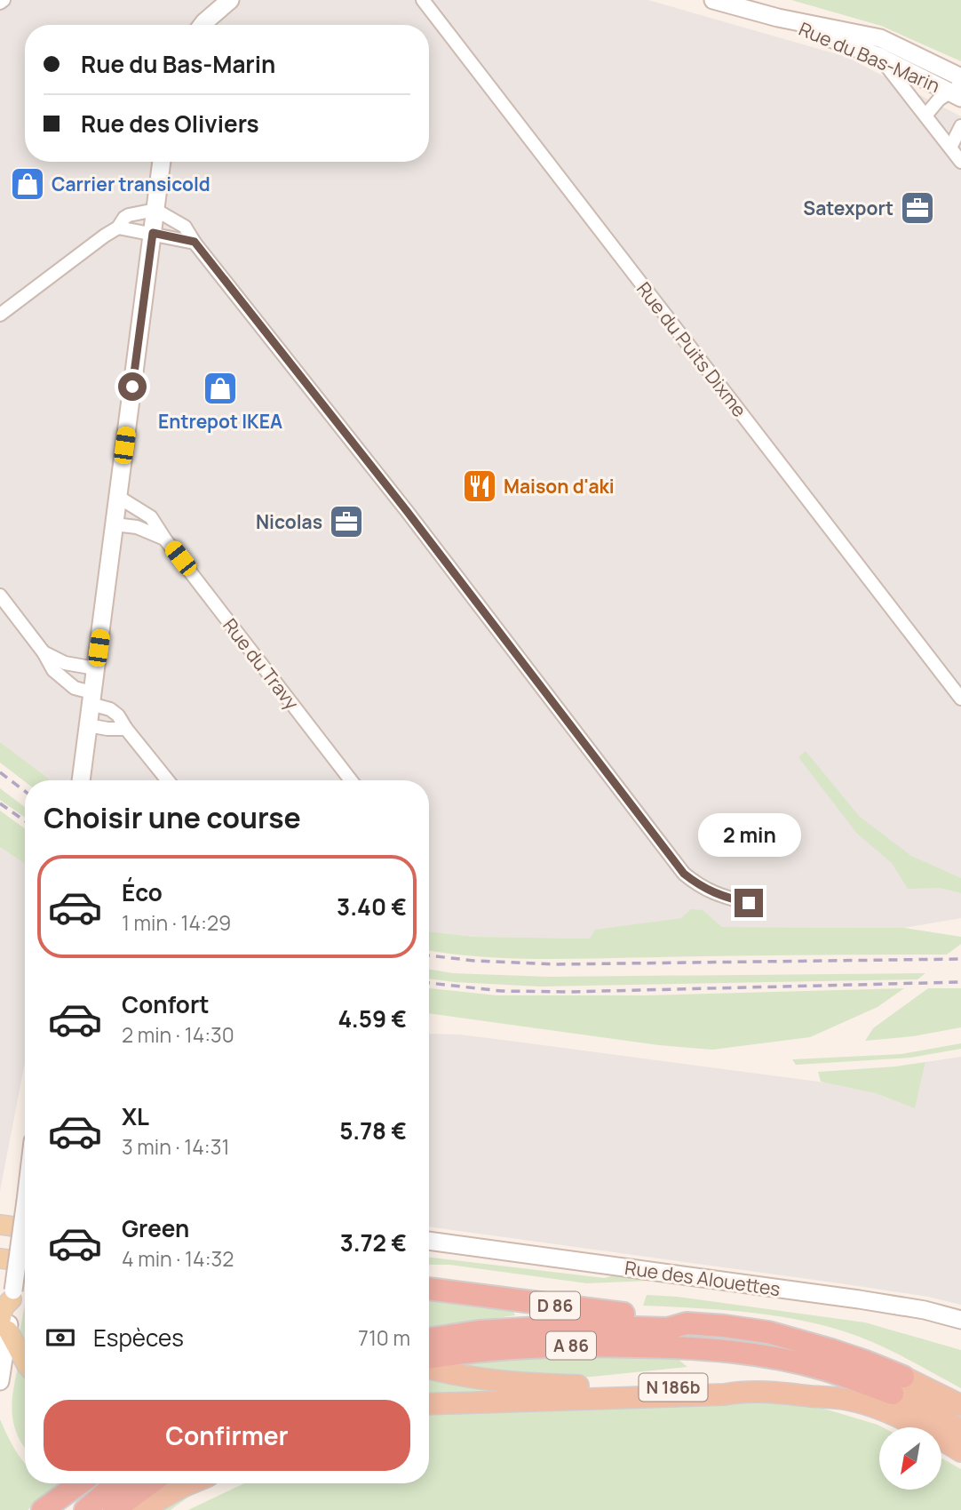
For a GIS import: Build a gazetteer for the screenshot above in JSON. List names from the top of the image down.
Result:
{
  "streets": {
    "highway": ["D 86", "A 86", "N 186b"],
    "main road": ["Rue du Bas-Marin", "Rue des Alouettes"],
    "street": ["Rue du Puits Dixme", "Rue du Travy"]
  },
  "crossings": [
    ["D 86", "A 86"]
  ],
  "places": {
    "shop": ["Carrier transicold", "Entrepot IKEA"],
    "office": ["Satexport", "Nicolas"],
    "restaurant": ["Maison d'aki"]
  },
  "north": "bottom left",
  "page": {
    "banner": ["Rue du Bas-Marin", "Rue des Oliviers"],
    "heading": "Choisir une course",
    "bubble": "2 min",
    "list": [
      {
        "name": "Éco",
        "note": "1 min · 14:29",
        "value": "3.40 €"
      },
      {
        "name": "Confort",
        "note": "2 min · 14:30",
        "value": "4.59 €"
      },
      {
        "name": "XL",
        "note": "3 min · 14:31",
        "value": "5.78 €"
      },
      {
        "name": "Green",
        "note": "4 min · 14:32",
        "value": "3.72 €"
      }
    ],
    "pay": ["Espèces", "710 m"],
    "buttons": "Confirmer"
  }
}
